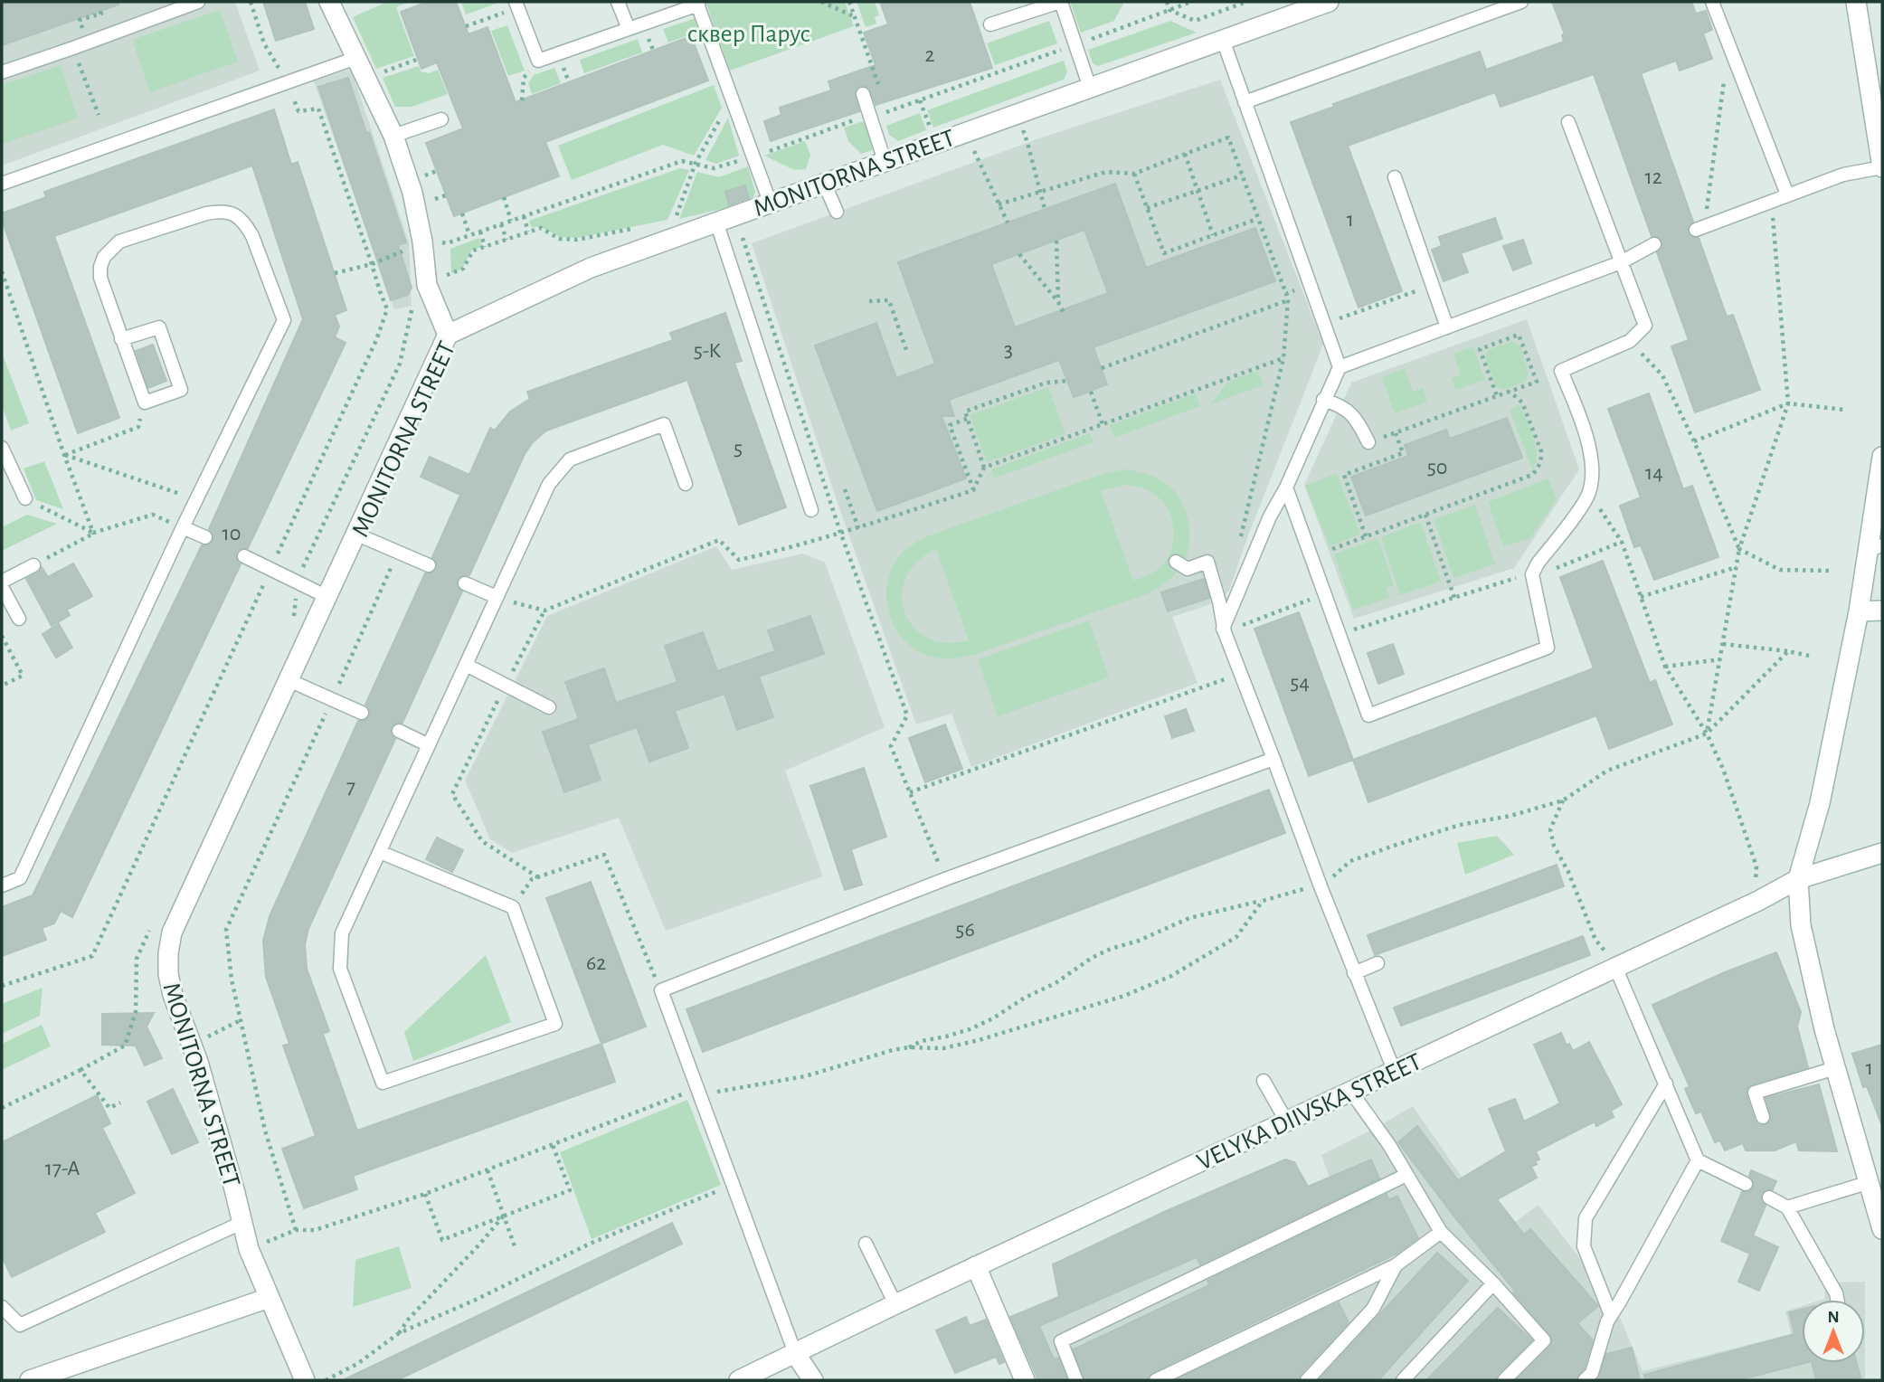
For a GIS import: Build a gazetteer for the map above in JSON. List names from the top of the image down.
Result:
{
  "streets": {
    "street": ["MONITORNA STREET", "VELYKA DIIVSKA STREET"]
  },
  "parks": ["сквер Парус"],
  "house_numbers": [
    "2",
    "12",
    "1",
    "3",
    "5-К",
    "5",
    "50",
    "14",
    "10",
    "54",
    "7",
    "56",
    "62",
    "1",
    "17-А"
  ],
  "north": "top"
}
